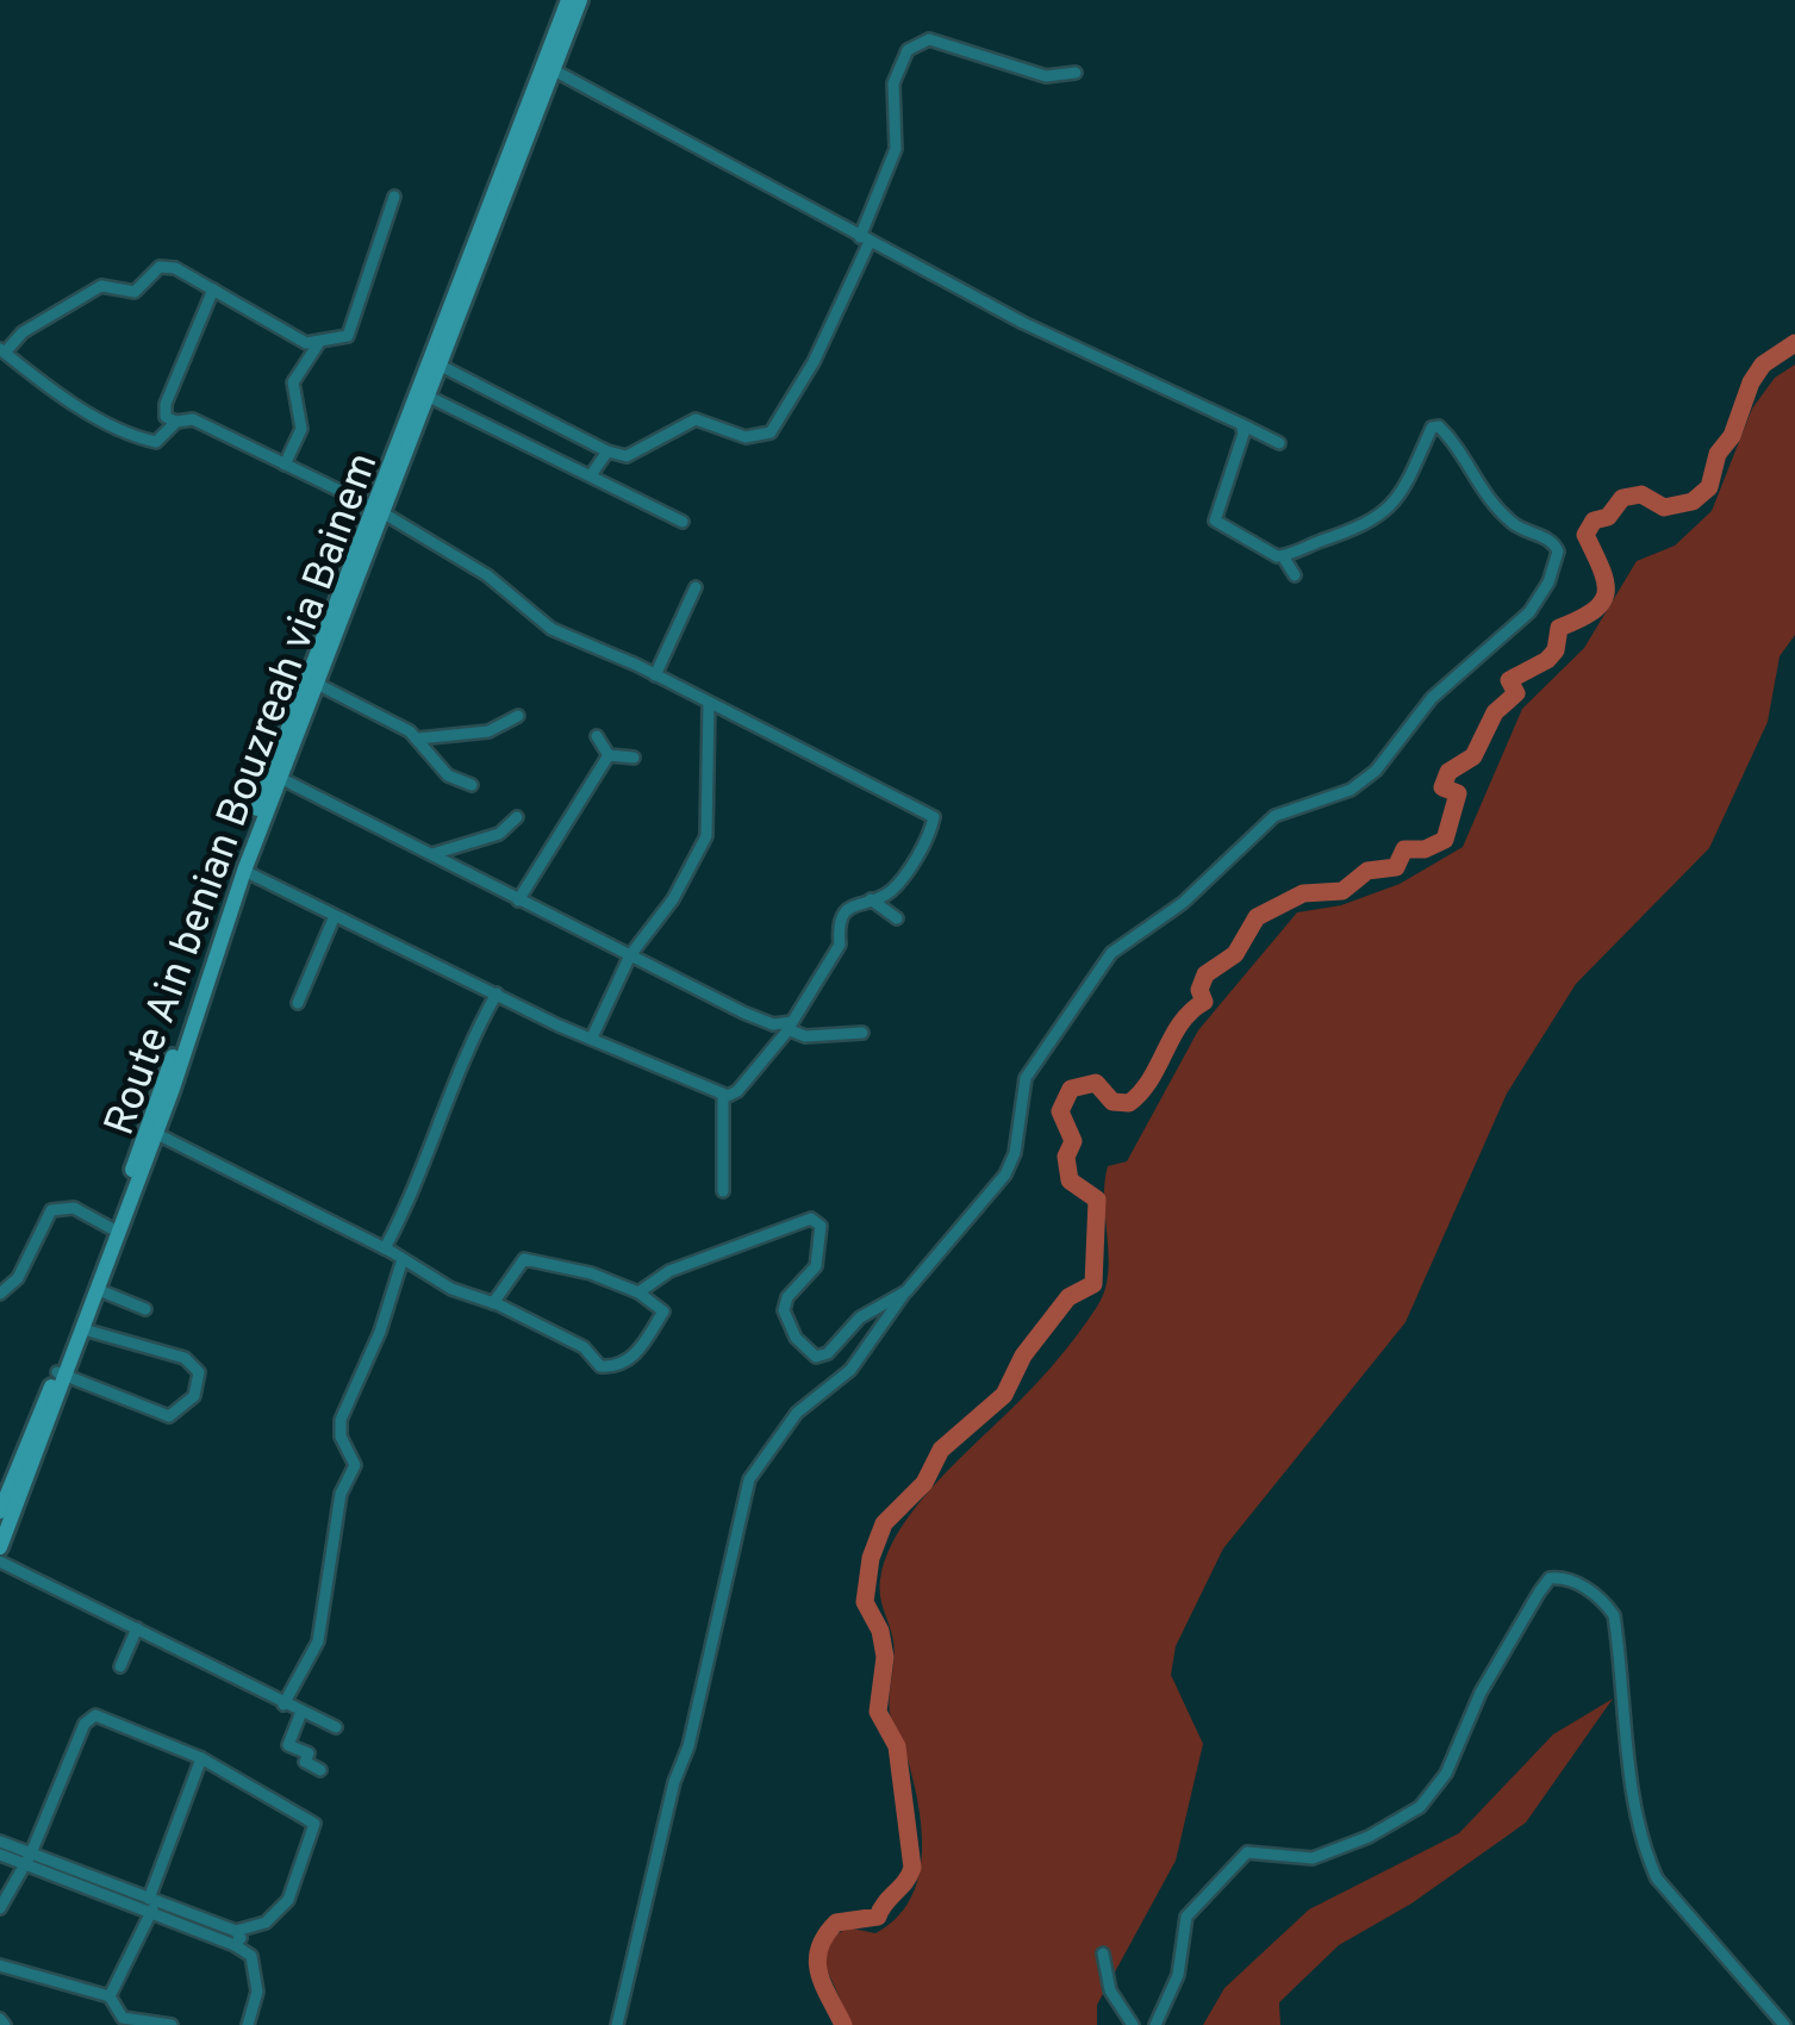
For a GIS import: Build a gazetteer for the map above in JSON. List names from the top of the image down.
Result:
{
  "streets": {
    "main road": ["Route Ain benian Bouzreah via Bainem"]
  }
}
